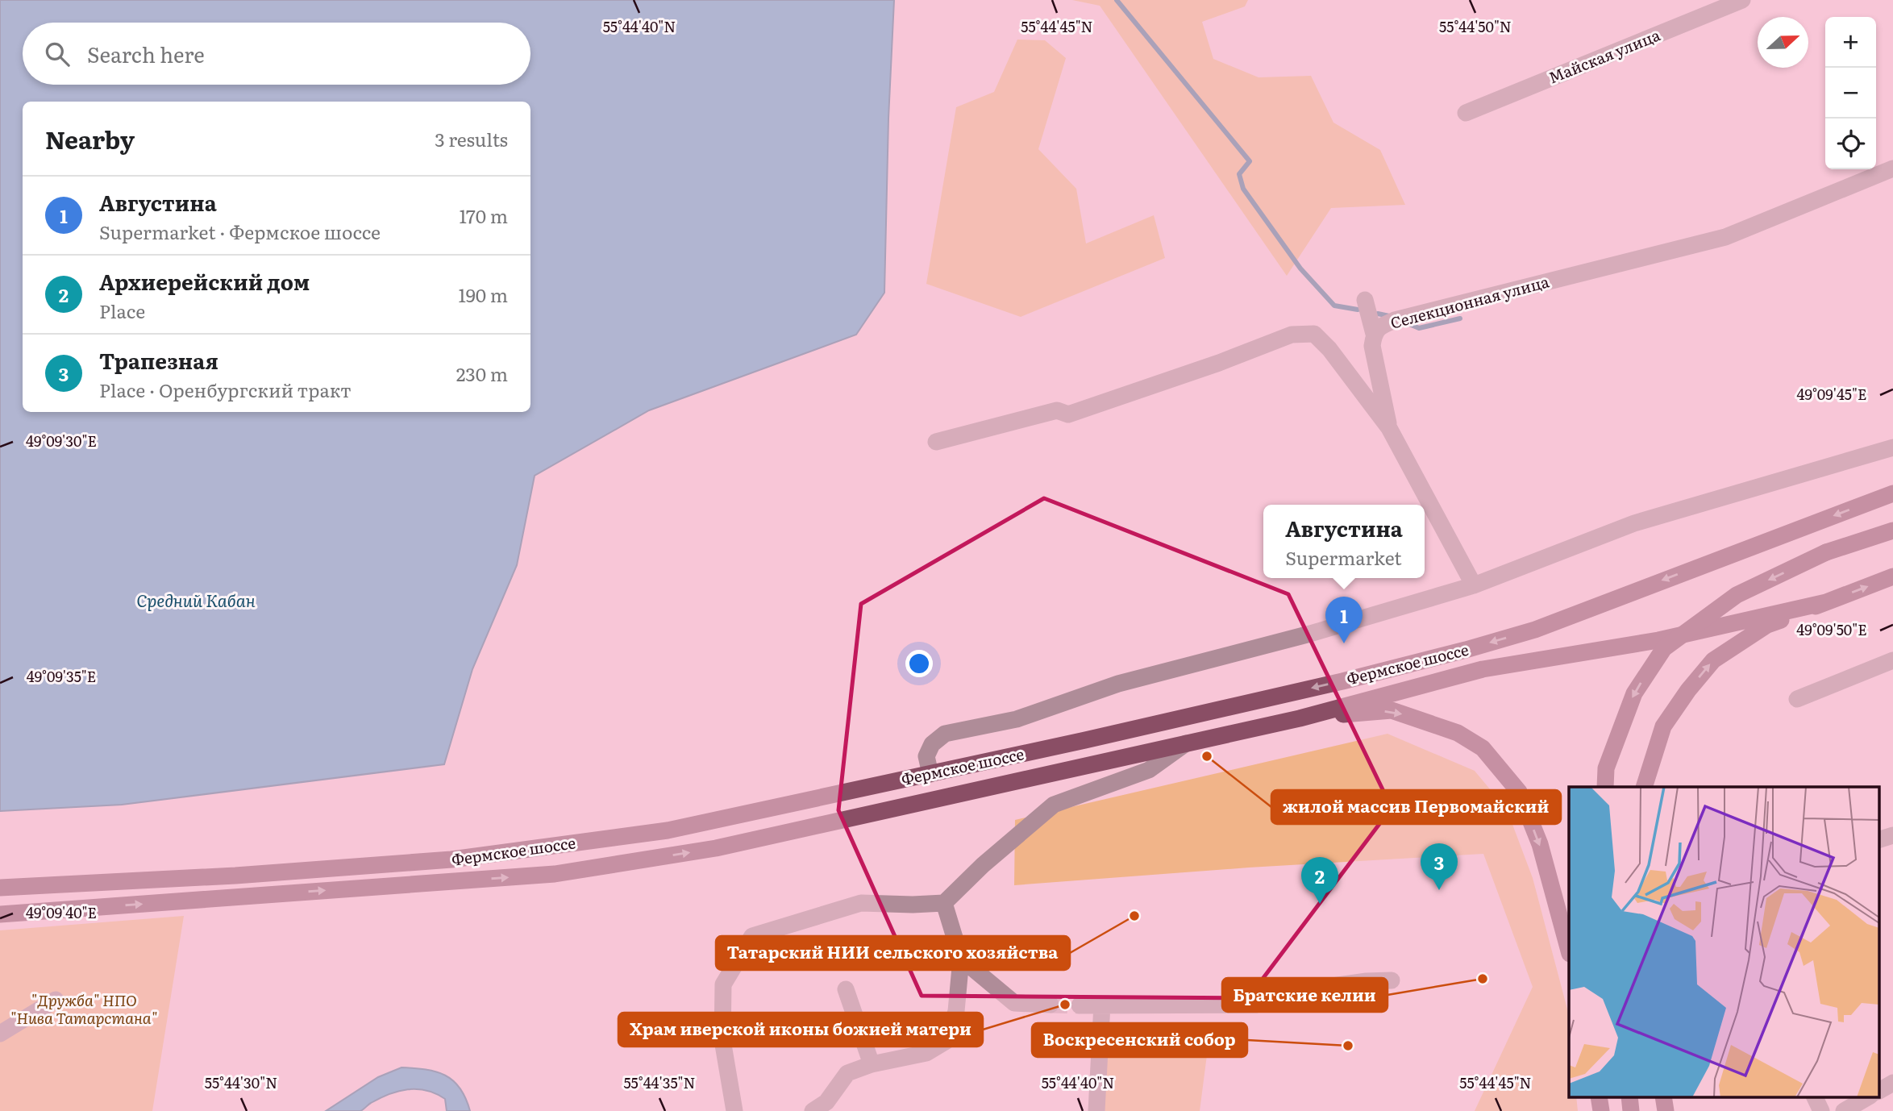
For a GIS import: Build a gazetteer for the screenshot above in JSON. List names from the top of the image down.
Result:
{
  "streets": {
    "main road": ["Фермское шоссе"],
    "street": ["Майская улица", "Селекционная улица"]
  },
  "water": ["Средний Кабан"],
  "parks": ["\"Дружба\" НПО \"Нива Татарстана\""],
  "places": [
    "жилой массив Первомайский",
    "Татарский НИИ сельского хозяйства",
    "Братские келии",
    "Храм иверской иконы божией матери",
    "Воскресенский собор"
  ],
  "north": "right",
  "page": {
    "map_buttons": ["+", "−"],
    "search": "Search here",
    "heading": ["Nearby", "3 results"],
    "list": [
      {
        "mark": "1",
        "name": "Августина",
        "note": "Supermarket · Фермское шоссе",
        "value": "170 m"
      },
      {
        "mark": "2",
        "name": "Архиерейский дом",
        "note": "Place",
        "value": "190 m"
      },
      {
        "mark": "3",
        "name": "Трапезная",
        "note": "Place · Оренбургский тракт",
        "value": "230 m"
      }
    ],
    "popup": ["Августина", "Supermarket"],
    "pins": ["1", "3", "2"]
  },
  "coordinates": [
    "55°44'40\"N",
    "55°44'45\"N",
    "55°44'50\"N",
    "49°09'45\"E",
    "49°09'30\"E",
    "49°09'50\"E",
    "49°09'35\"E",
    "49°09'40\"E",
    "55°44'30\"N",
    "55°44'35\"N"
  ]
}
